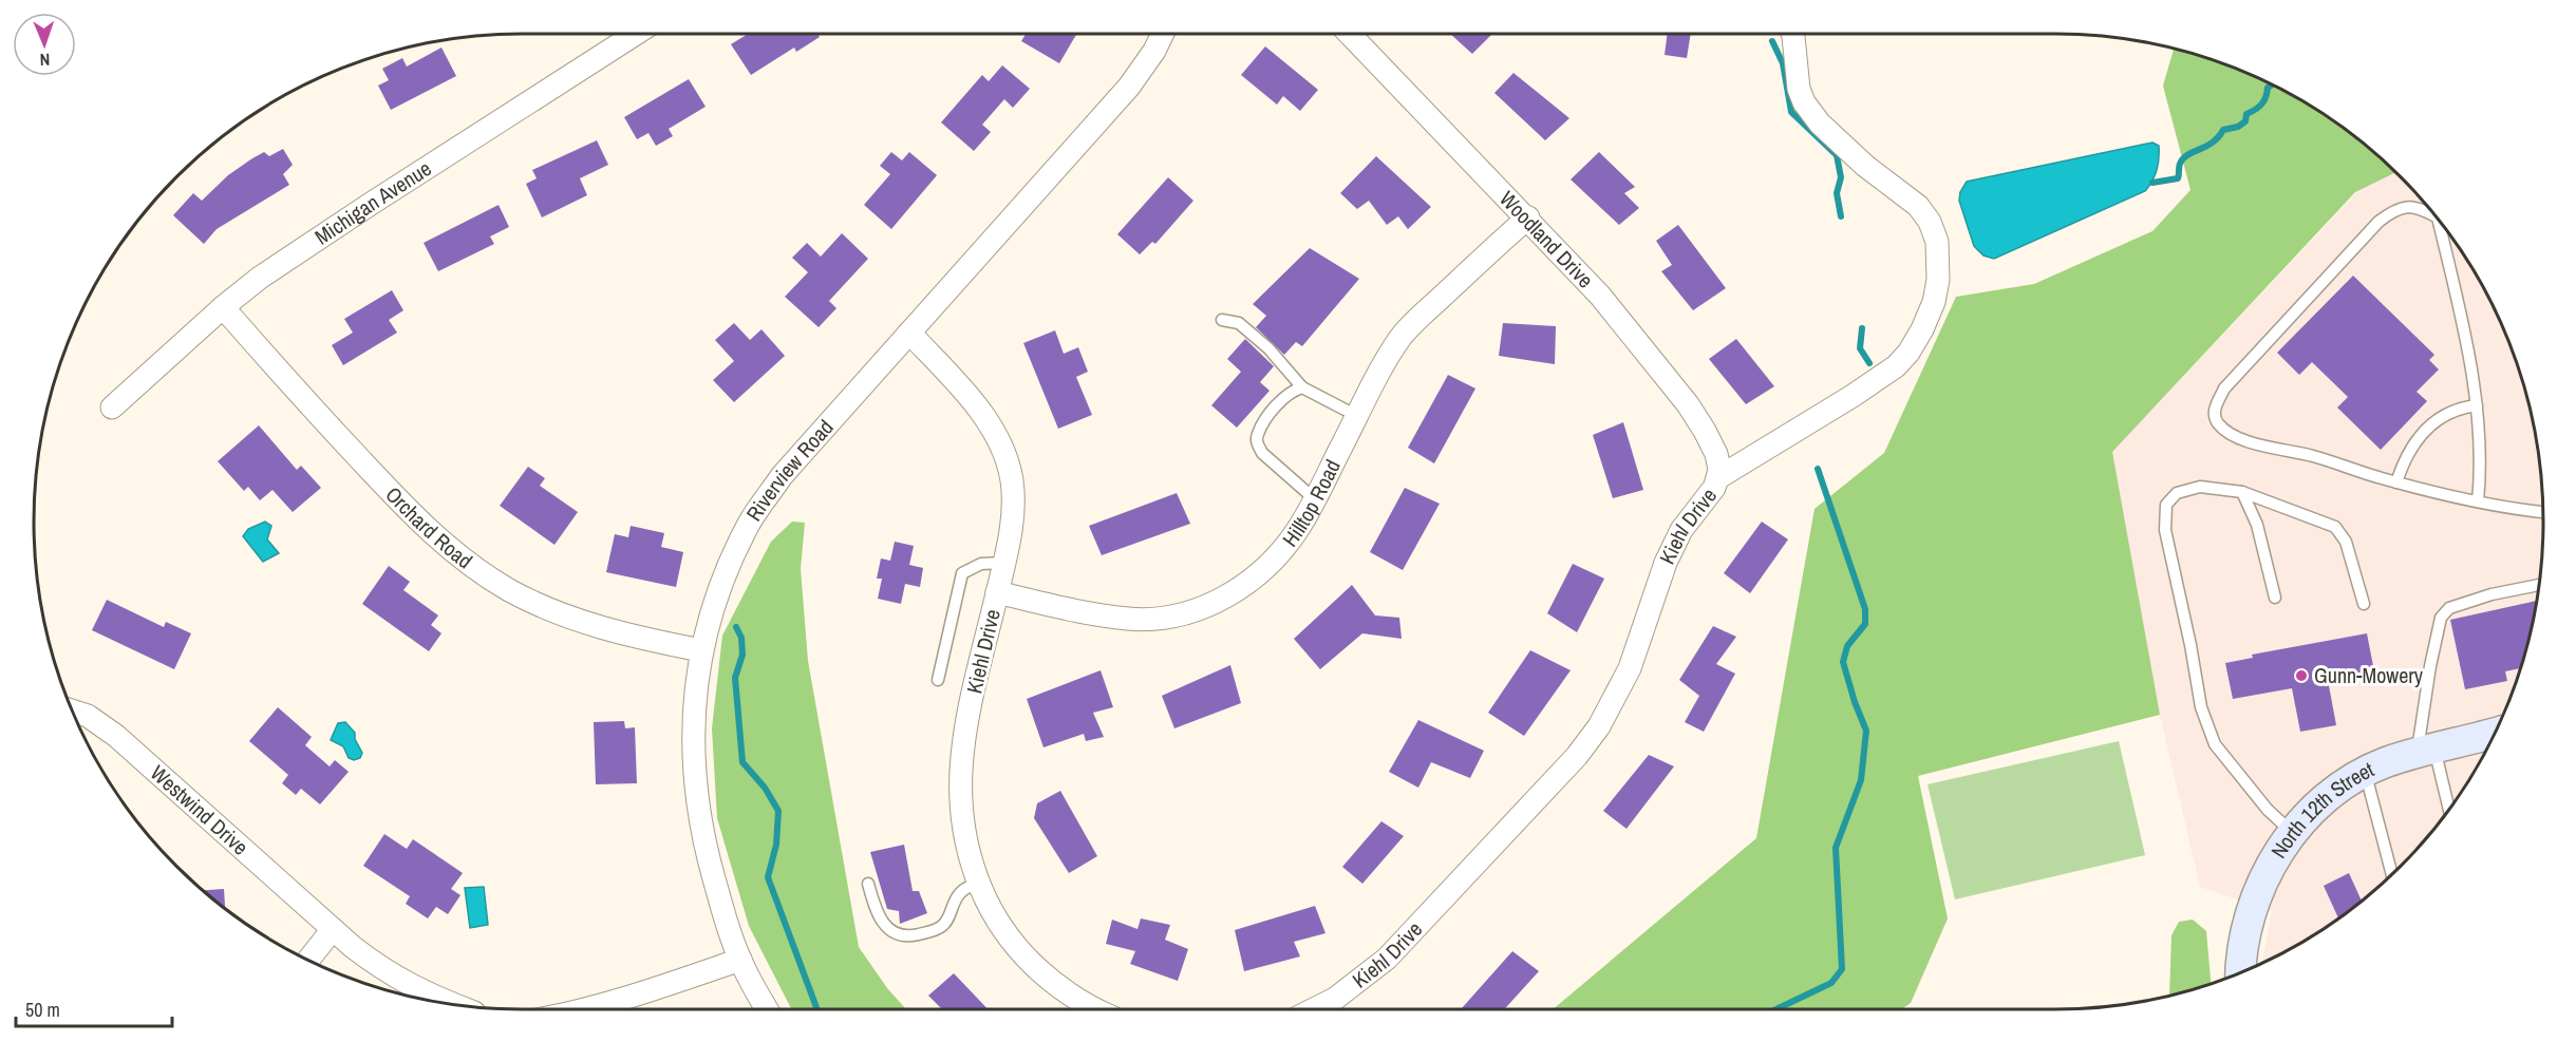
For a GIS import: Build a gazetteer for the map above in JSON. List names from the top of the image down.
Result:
{
  "streets": {
    "main road": ["North 12th Street"],
    "street": [
      "Michigan Avenue",
      "Woodland Drive",
      "Riverview Road",
      "Hilltop Road",
      "Orchard Road",
      "Kiehl Drive",
      "Westwind Drive"
    ]
  },
  "crossings": [
    ["Michigan Avenue", "Orchard Road"],
    ["Woodland Drive", "Hilltop Road"],
    ["Woodland Drive", "Kiehl Drive"],
    ["Riverview Road", "Orchard Road"],
    ["Riverview Road", "Kiehl Drive"],
    ["Hilltop Road", "Kiehl Drive"]
  ],
  "places": ["Gunn-Mowery"],
  "scale_bar": "50 m",
  "north": "bottom"
}
